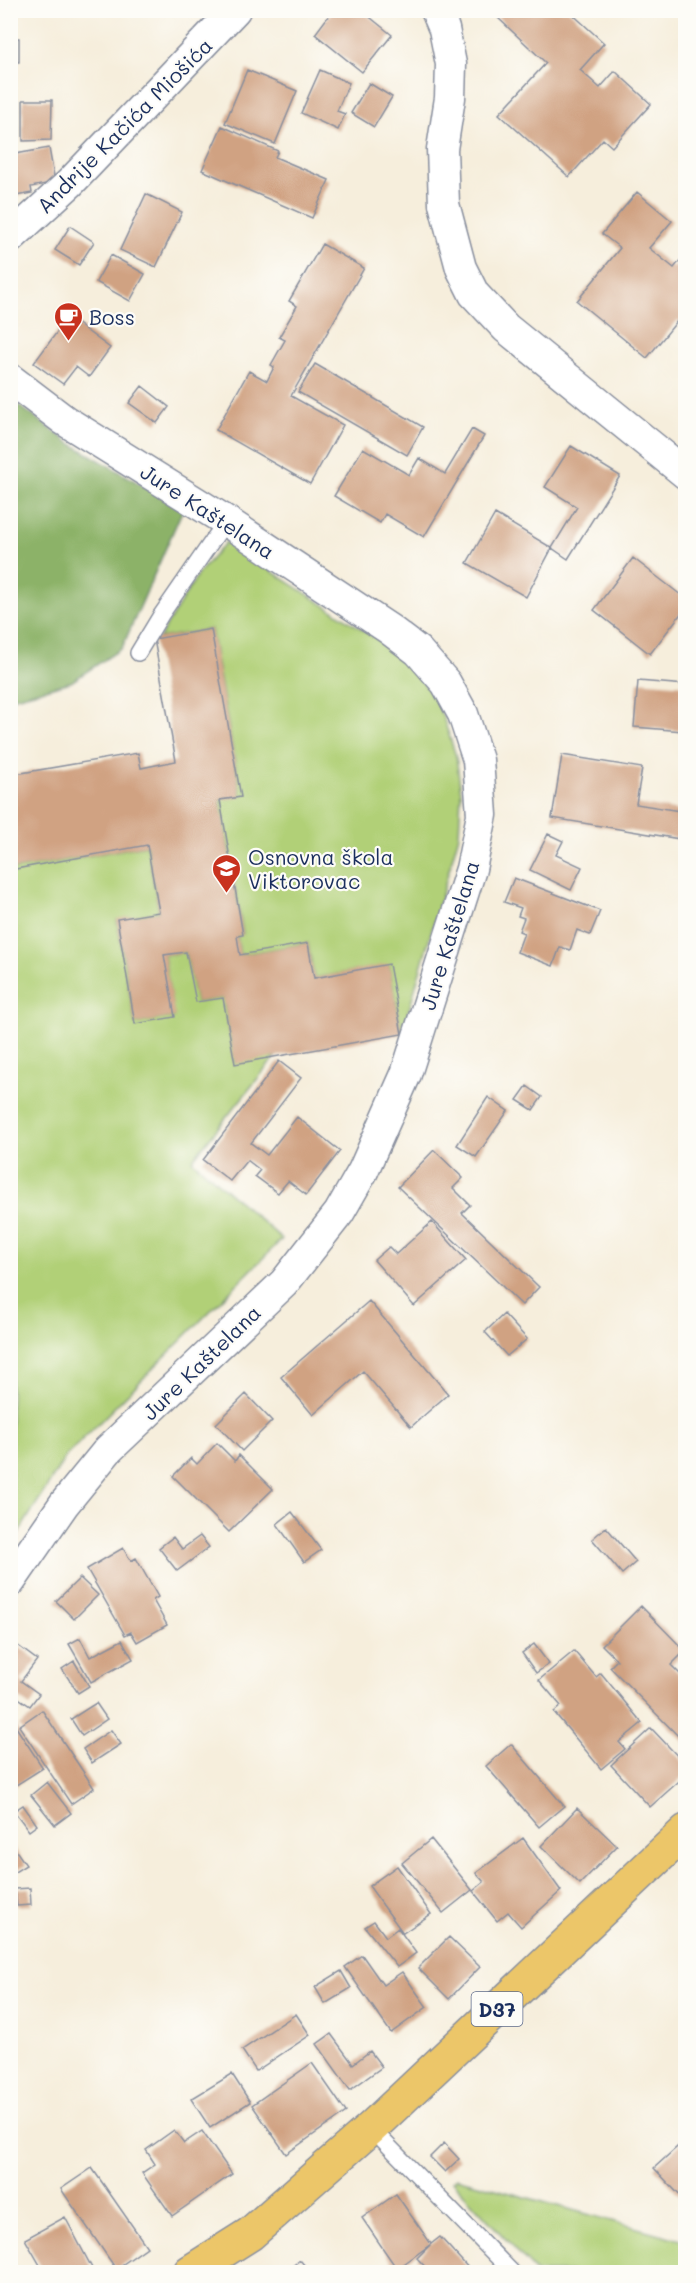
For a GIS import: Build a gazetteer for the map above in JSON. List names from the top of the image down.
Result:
{
  "streets": {
    "main road": ["D37"],
    "street": ["Andrije Kačića Miošića", "Jure Kaštelana"]
  },
  "places": {
    "cafe": ["Boss"],
    "school or university": ["Osnovna škola Viktorovac"]
  }
}
